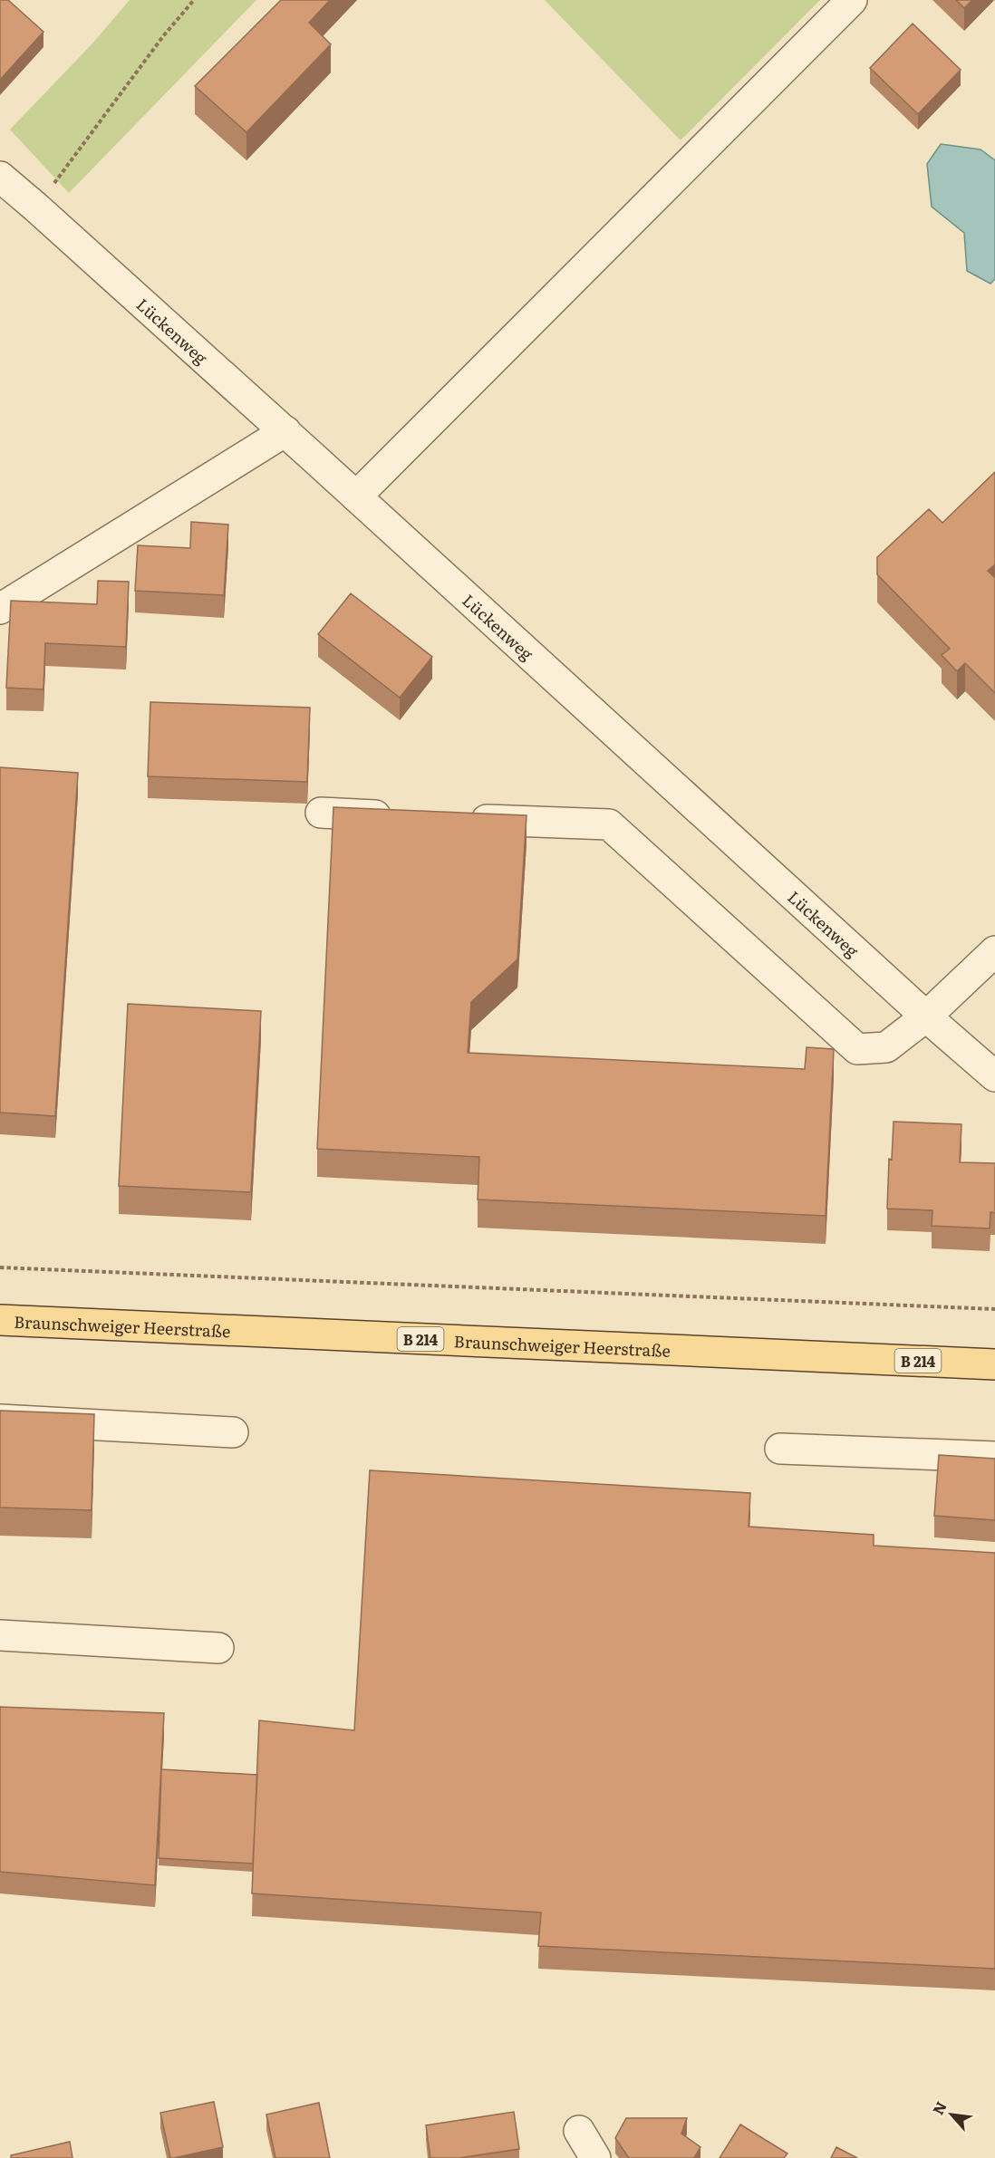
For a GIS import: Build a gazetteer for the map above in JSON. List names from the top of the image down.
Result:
{
  "streets": {
    "main road": ["Braunschweiger Heerstraße", "B 214"],
    "street": ["Lückenweg"]
  },
  "north": "top left"
}
